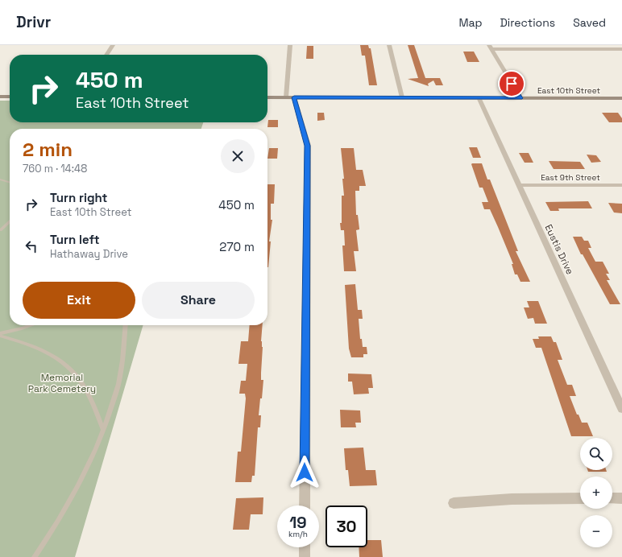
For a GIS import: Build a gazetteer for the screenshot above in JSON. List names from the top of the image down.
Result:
{
  "streets": {
    "main road": ["East 10th Street"],
    "street": ["East 9th Street", "Eustis Drive"]
  },
  "crossings": [
    ["East 10th Street", "Eustis Drive"],
    ["East 9th Street", "Eustis Drive"]
  ],
  "parks": ["Memorial Park Cemetery"],
  "page": {
    "header": "Drivr",
    "nav": ["Map", "Directions", "Saved"],
    "turn": ["450 m", "East 10th Street"],
    "heading": ["2 min", "760 m · 14:48"],
    "list": [
      {
        "name": "Turn right",
        "note": "East 10th Street",
        "value": "450 m"
      },
      {
        "name": "Turn left",
        "note": "Hathaway Drive",
        "value": "270 m"
      }
    ],
    "buttons": ["Exit", "Share"],
    "map_buttons": ["+", "−"],
    "speed": "19 km/h",
    "limit": "30"
  }
}
